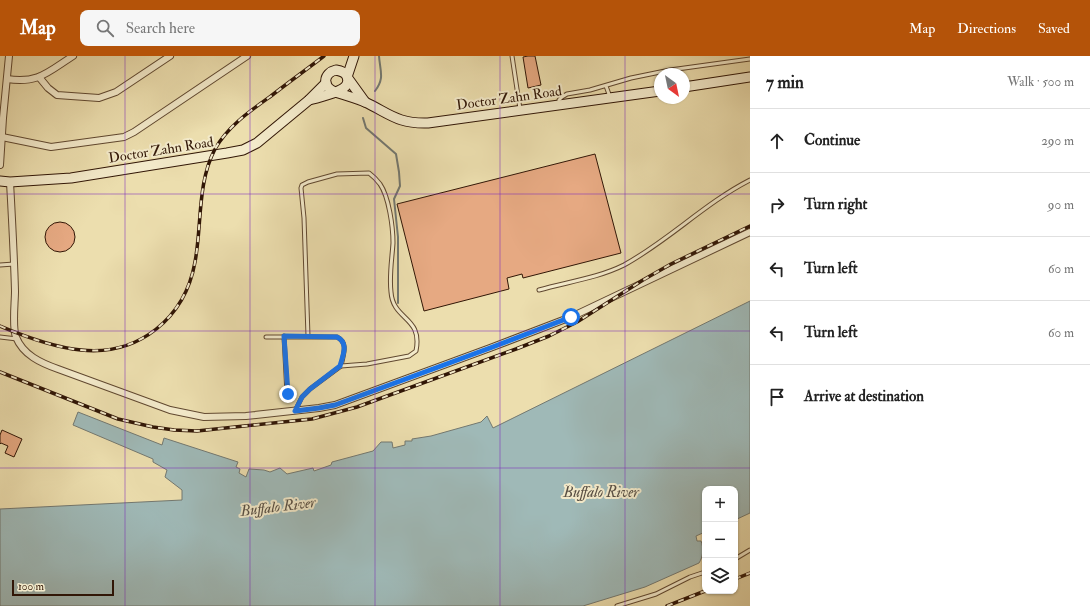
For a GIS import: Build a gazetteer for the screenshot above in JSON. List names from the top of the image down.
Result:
{
  "streets": {
    "street": ["Doctor Zahn Road"]
  },
  "water": ["Buffalo River"],
  "scale_bar": "100 m",
  "north": "bottom right",
  "page": {
    "header": "Map",
    "search": "Search here",
    "nav": ["Map", "Directions", "Saved"],
    "heading": ["7 min", "Walk · 500 m"],
    "list": [
      ["Continue", "290 m"],
      ["Turn right", "90 m"],
      ["Turn left", "60 m"],
      ["Turn left", "60 m"],
      "Arrive at destination"
    ],
    "map_buttons": ["+", "−"],
    "scale": "100 m"
  }
}
